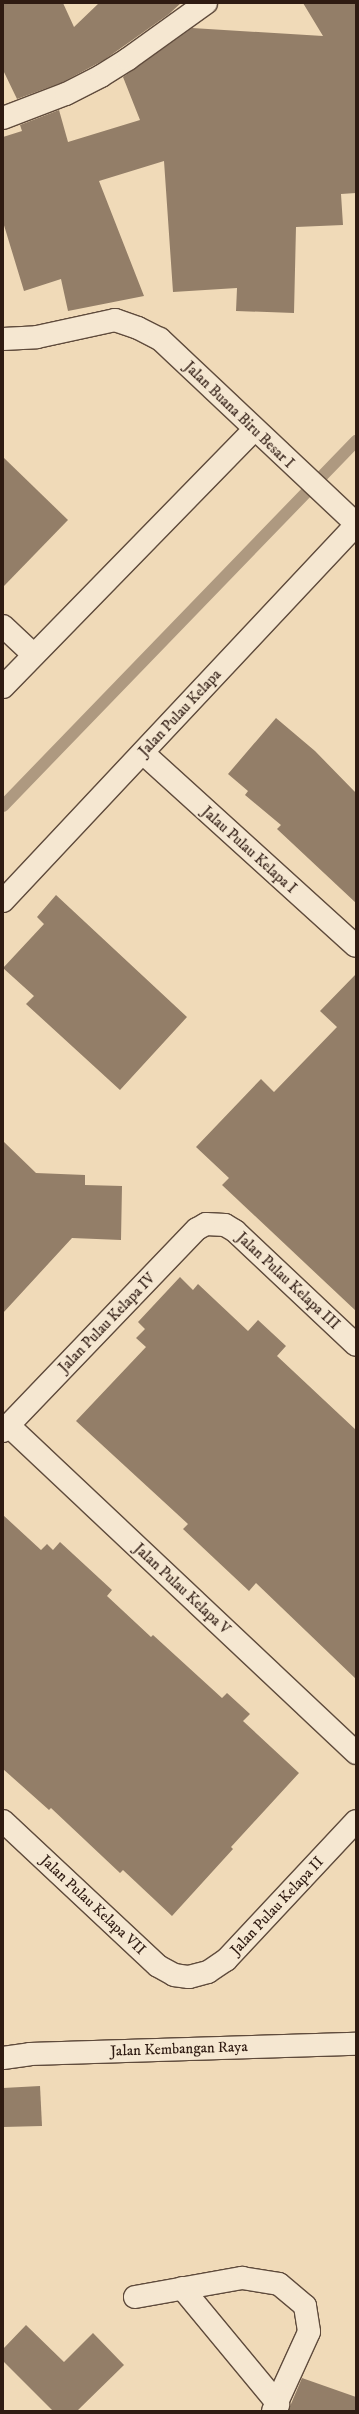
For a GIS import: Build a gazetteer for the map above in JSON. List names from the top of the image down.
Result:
{
  "streets": {
    "street": [
      "Jalan Buana Biru Besar I",
      "Jalan Pulau Kelapa",
      "Jalau Pulau Kelapa I",
      "Jalan Pulau Kelapa III",
      "Jalan Pulau Kelapa IV",
      "Jalan Pulau Kelapa V",
      "Jalan Pulau Kelapa VII",
      "Jalan Pulau Kelapa II",
      "Jalan Kembangan Raya"
    ]
  },
  "crossings": [
    ["Jalan Buana Biru Besar I", "Jalan Pulau Kelapa"],
    ["Jalan Pulau Kelapa", "Jalau Pulau Kelapa I"],
    ["Jalan Pulau Kelapa III", "Jalan Pulau Kelapa IV"],
    ["Jalan Pulau Kelapa IV", "Jalan Pulau Kelapa V"],
    ["Jalan Pulau Kelapa VII", "Jalan Pulau Kelapa II"]
  ]
}
